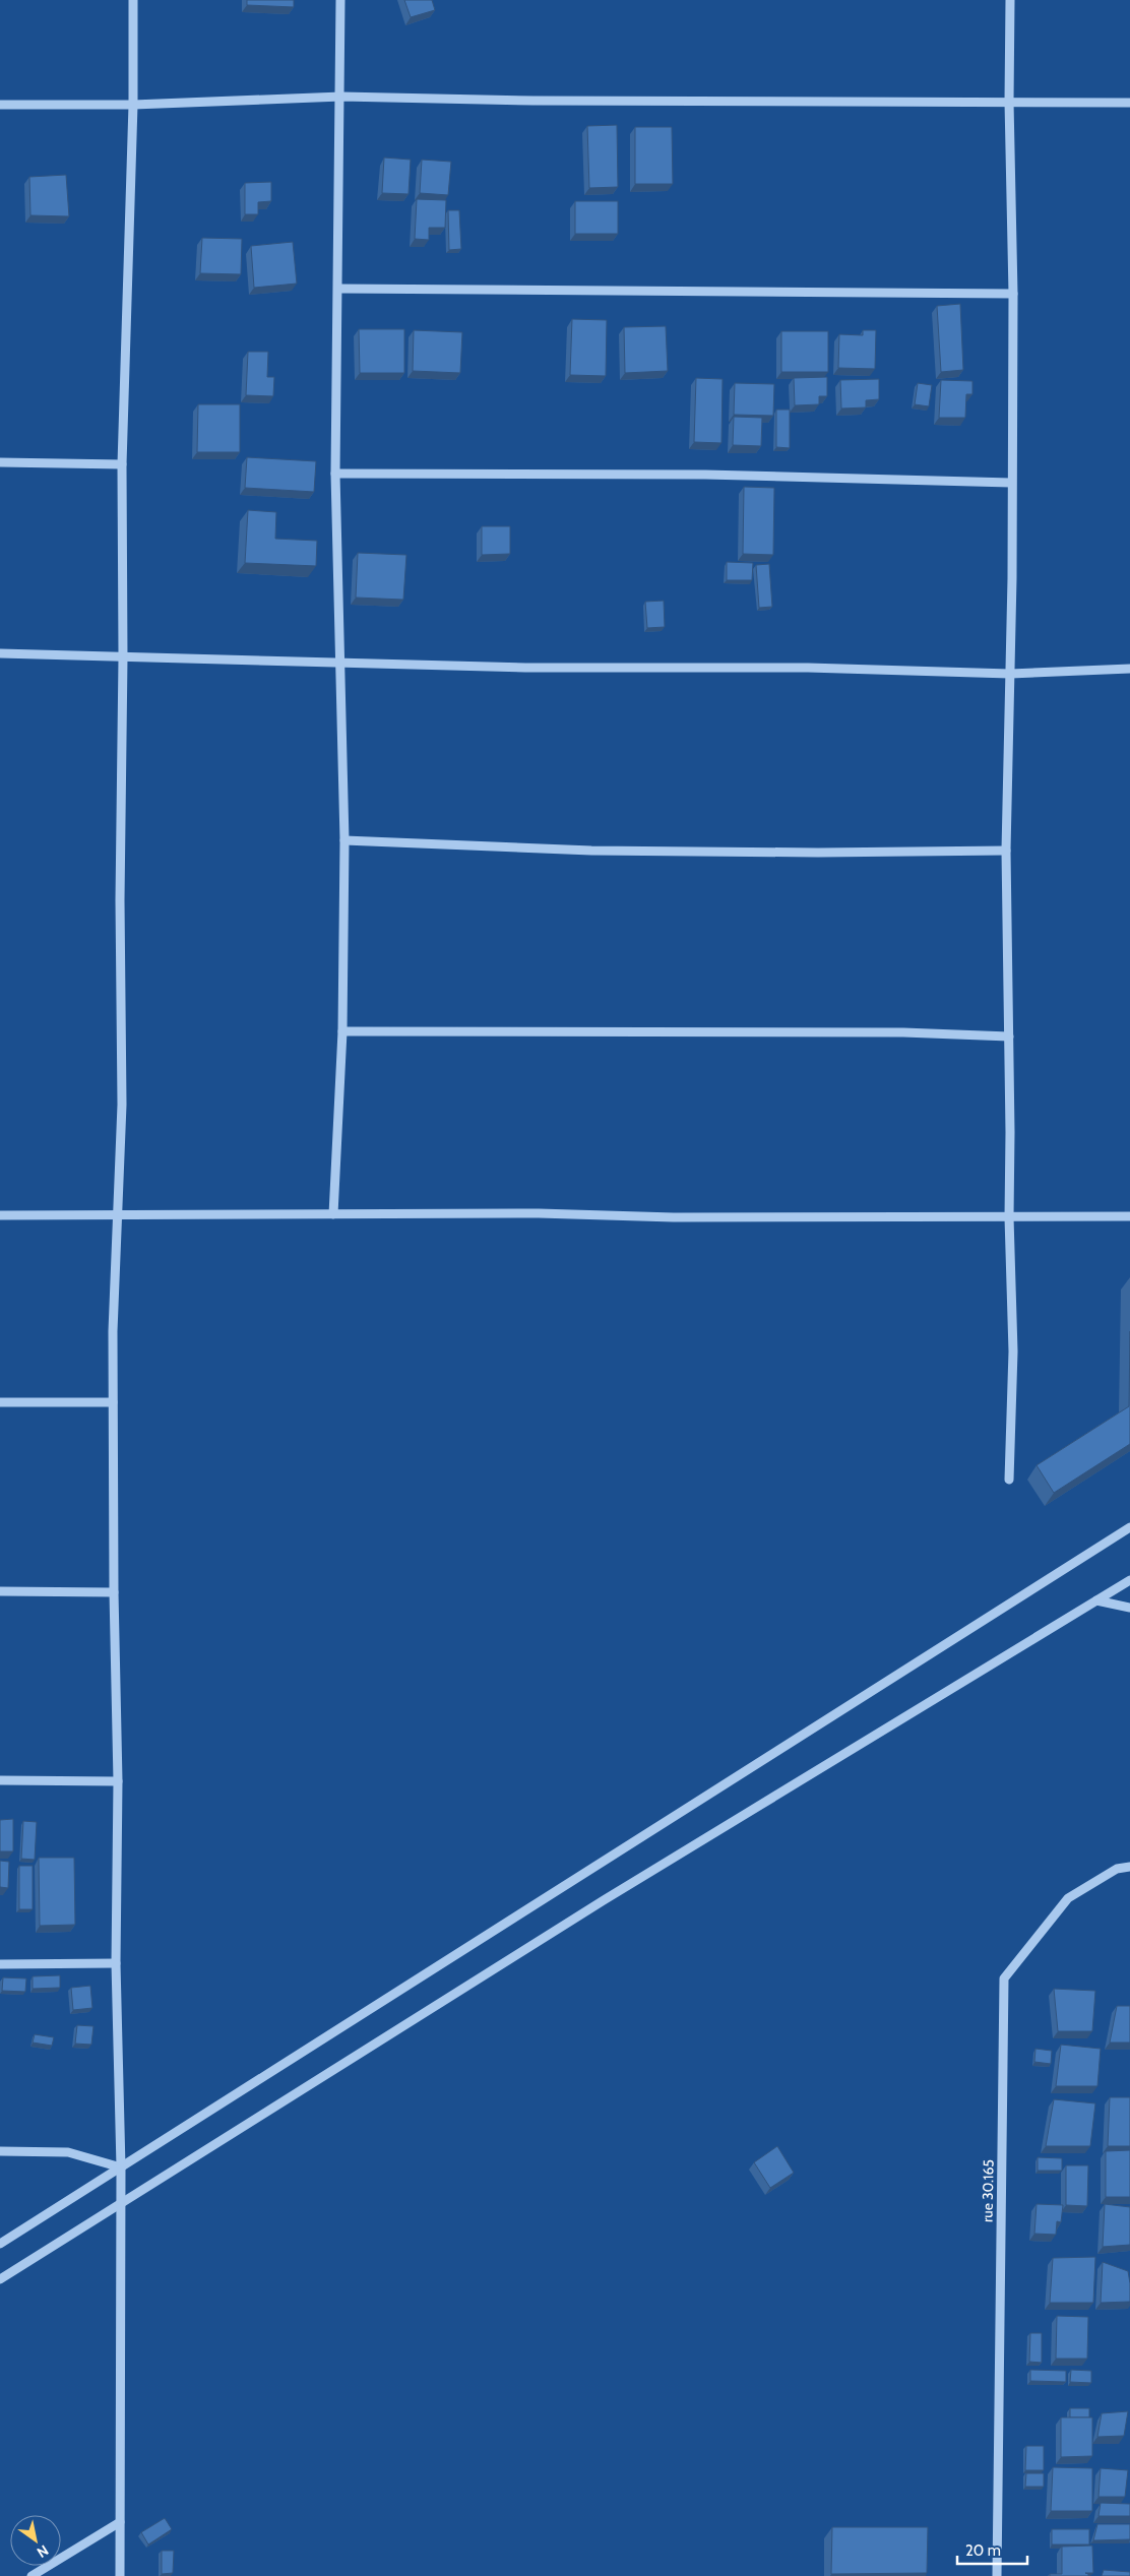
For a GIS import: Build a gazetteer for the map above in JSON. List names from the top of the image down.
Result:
{
  "streets": {
    "street": ["rue 30.165"]
  },
  "scale_bar": "20 m",
  "north": "bottom right"
}
